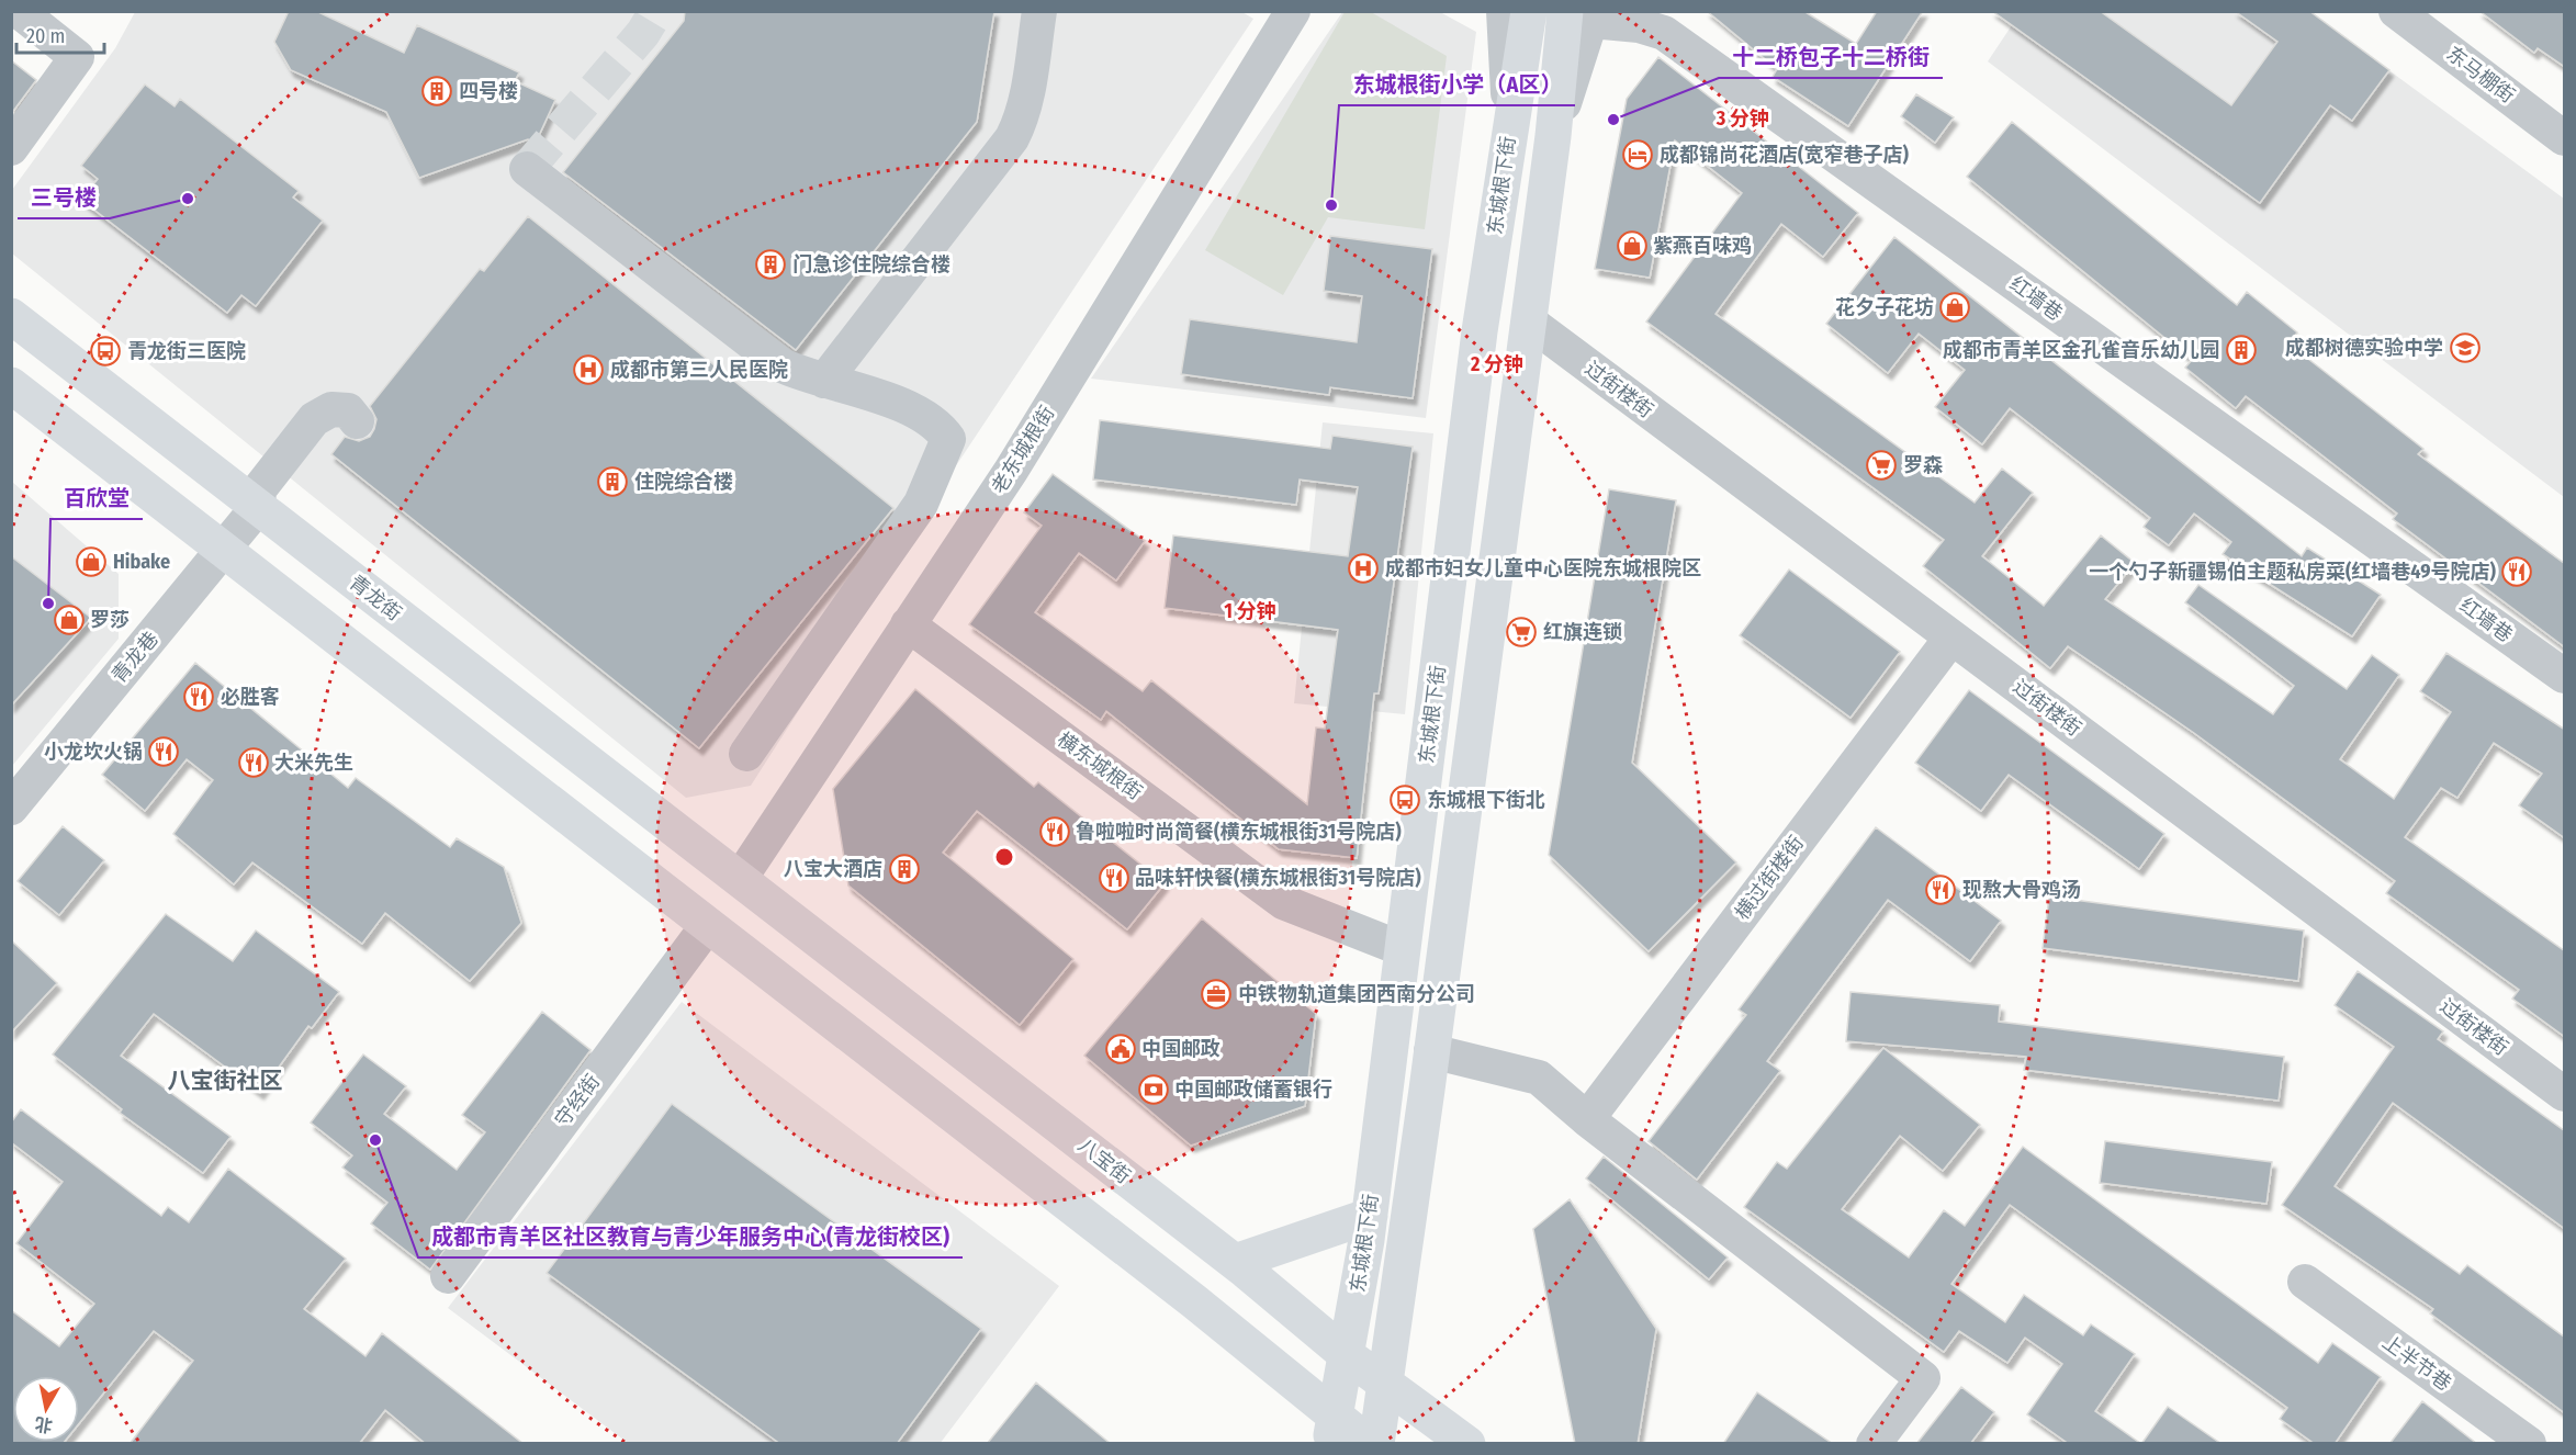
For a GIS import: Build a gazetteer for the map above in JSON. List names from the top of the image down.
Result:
{
  "streets": {
    "main road": ["东城根下街", "青龙街", "八宝街"],
    "street": [
      "东马棚街",
      "红墙巷",
      "过街楼街",
      "老东城根街",
      "青龙巷",
      "横东城根街",
      "横过街楼街",
      "守经街",
      "上半节巷"
    ]
  },
  "crossings": [
    ["东城根下街", "红墙巷"],
    ["东城根下街", "过街楼街"],
    ["东城根下街", "横东城根街"],
    ["东城根下街", "八宝街"],
    ["过街楼街", "横过街楼街"],
    ["老东城根街", "青龙街"],
    ["老东城根街", "横东城根街"],
    ["老东城根街", "八宝街"],
    ["青龙街", "青龙巷"],
    ["青龙街", "八宝街"]
  ],
  "districts": ["八宝街社区"],
  "places": {
    "building": [
      "四号楼",
      "门急诊住院综合楼",
      "成都市青羊区金孔雀音乐幼儿园",
      "住院综合楼",
      "八宝大酒店"
    ],
    "other": [
      "十二桥包子十二桥街",
      "三号楼",
      "东城根街小学（A区）",
      "百欣堂",
      "成都市青羊区社区教育与青少年服务中心(青龙街校区)"
    ],
    "hotel": ["成都锦尚花酒店(宽窄巷子店)"],
    "shop": [
      "紫燕百味鸡",
      "花夕子花坊",
      "Hibake",
      "罗莎"
    ],
    "school or university": ["成都树德实验中学"],
    "bus stop": ["青龙街三医院", "东城根下街北"],
    "hospital": ["成都市第三人民医院", "成都市妇女儿童中心医院东城根院区"],
    "supermarket": ["罗森", "红旗连锁"],
    "restaurant": [
      "一个勺子新疆锡伯主题私房菜(红墙巷49号院店)",
      "必胜客",
      "小龙坎火锅",
      "大米先生",
      "鲁啦啦时尚简餐(横东城根街31号院店)",
      "品味轩快餐(横东城根街31号院店)",
      "现熬大骨鸡汤"
    ],
    "office": ["中铁物轨道集团西南分公司"],
    "public building": ["中国邮政"],
    "bank": ["中国邮政储蓄银行"]
  },
  "scale_bar": "20 m",
  "north": "bottom",
  "rings": ["3 分钟", "2 分钟", "1 分钟"]
}
